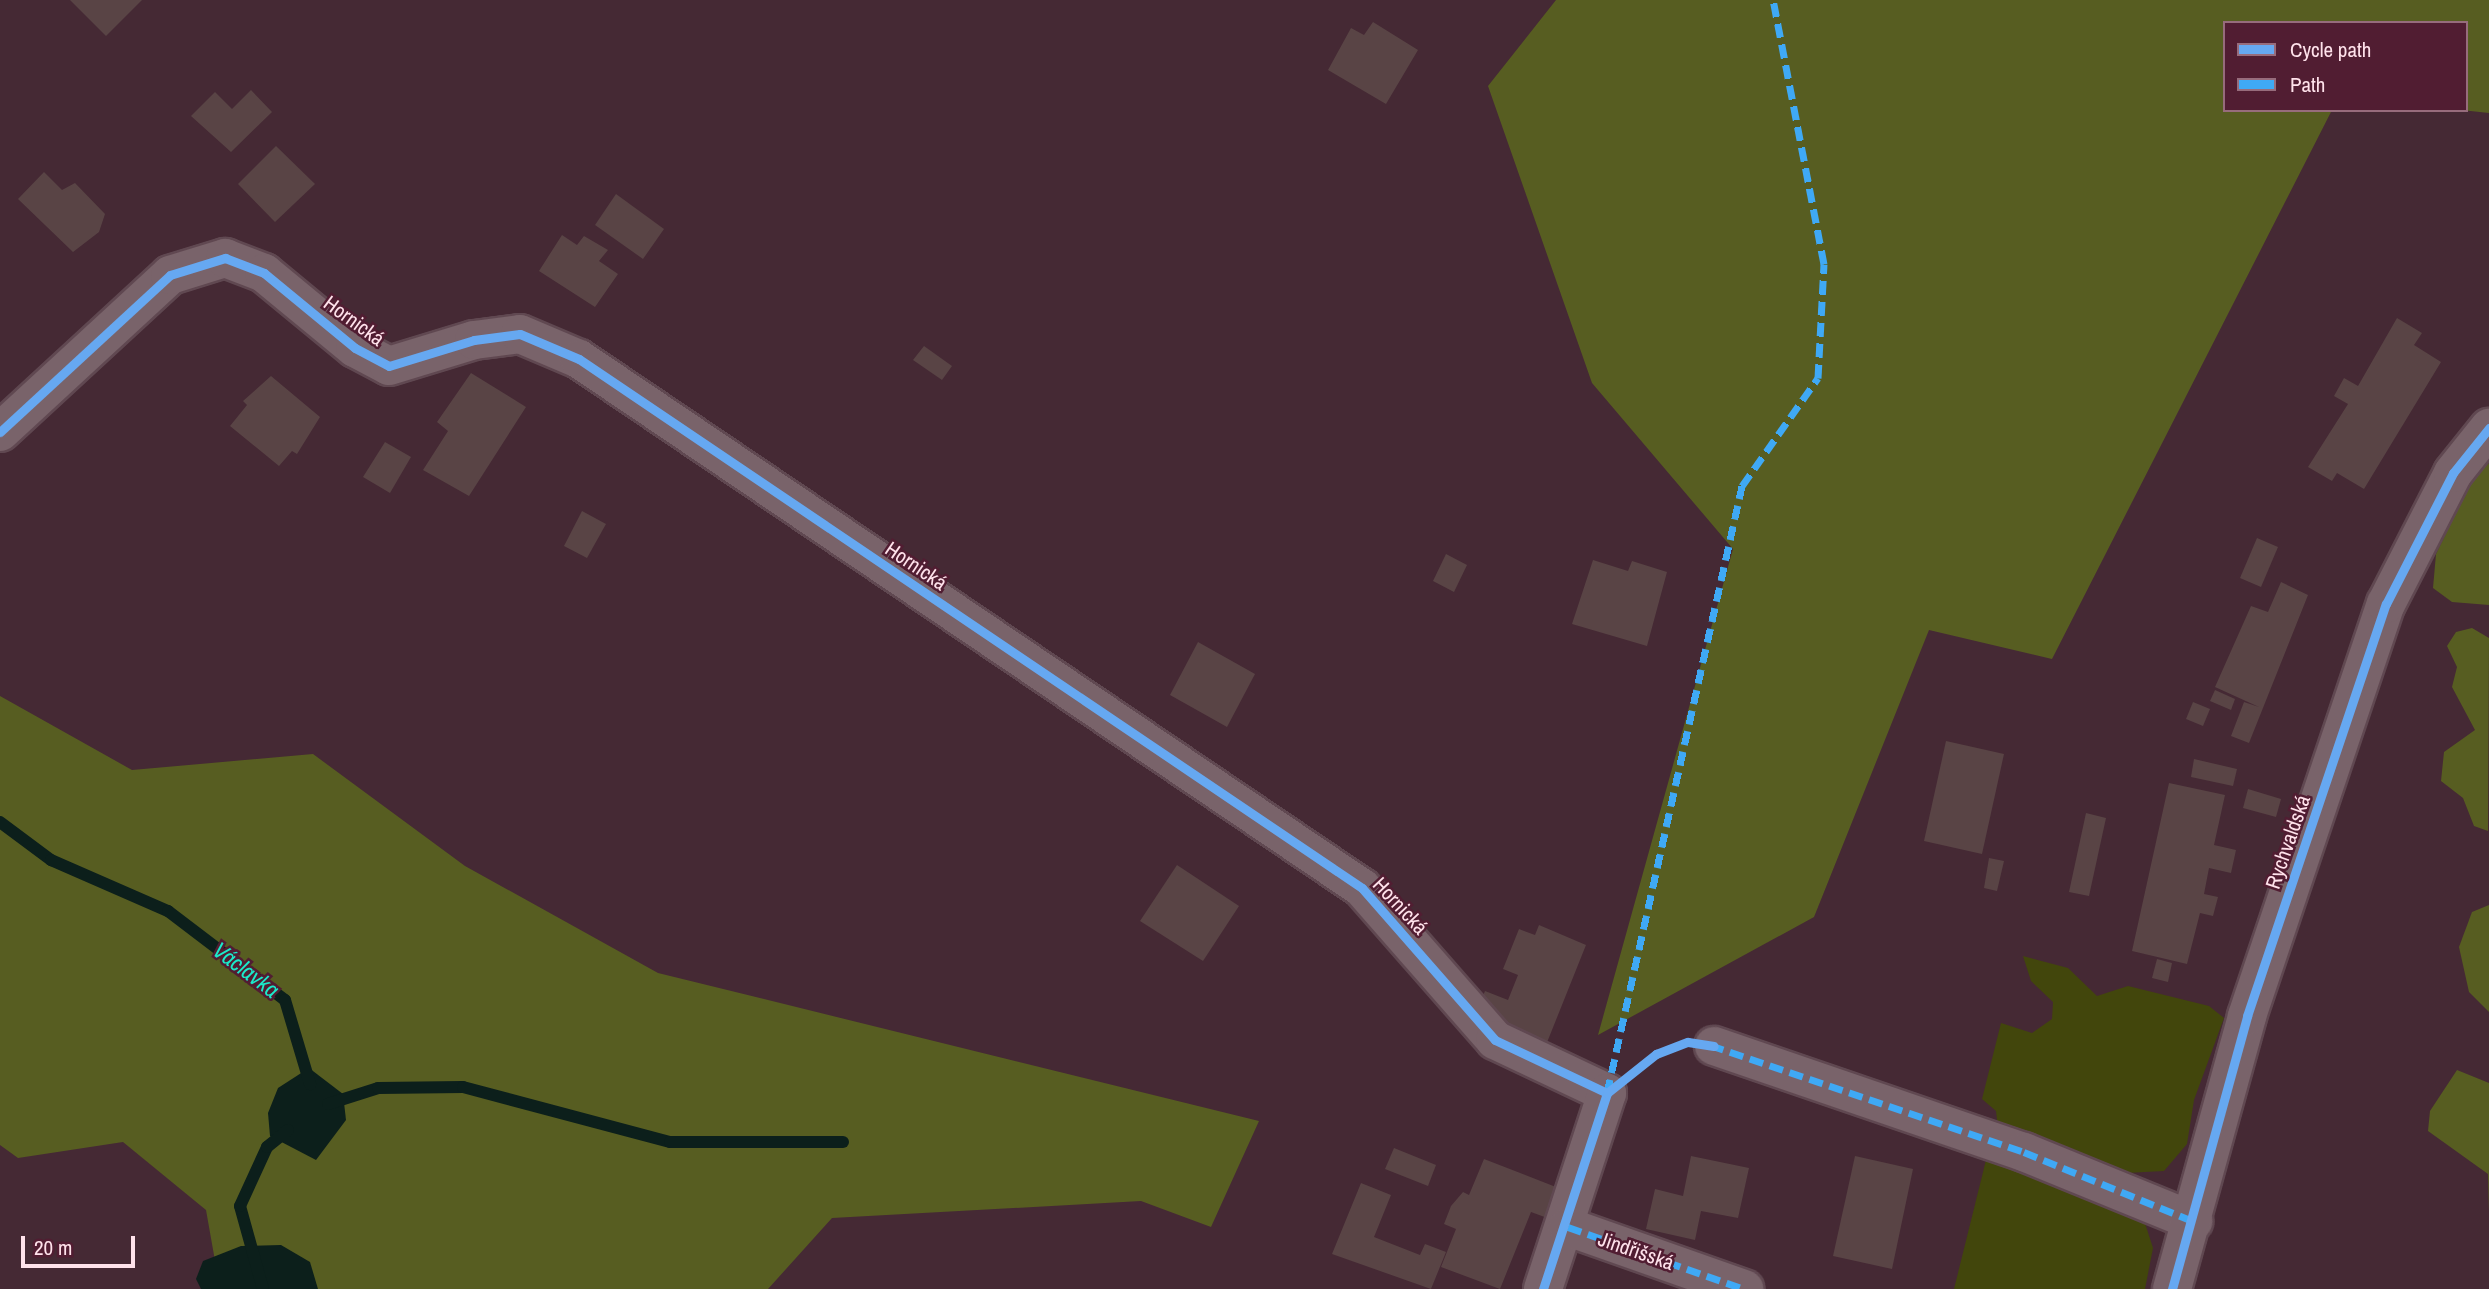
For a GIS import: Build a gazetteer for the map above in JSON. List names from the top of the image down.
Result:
{
  "streets": {
    "street": ["Hornická", "Rychvaldská", "Jindřišská"]
  },
  "crossings": [
    ["Hornická", "Jindřišská"]
  ],
  "water": ["Václavka"],
  "legend": ["Cycle path", "Path"],
  "scale_bar": "20 m"
}
